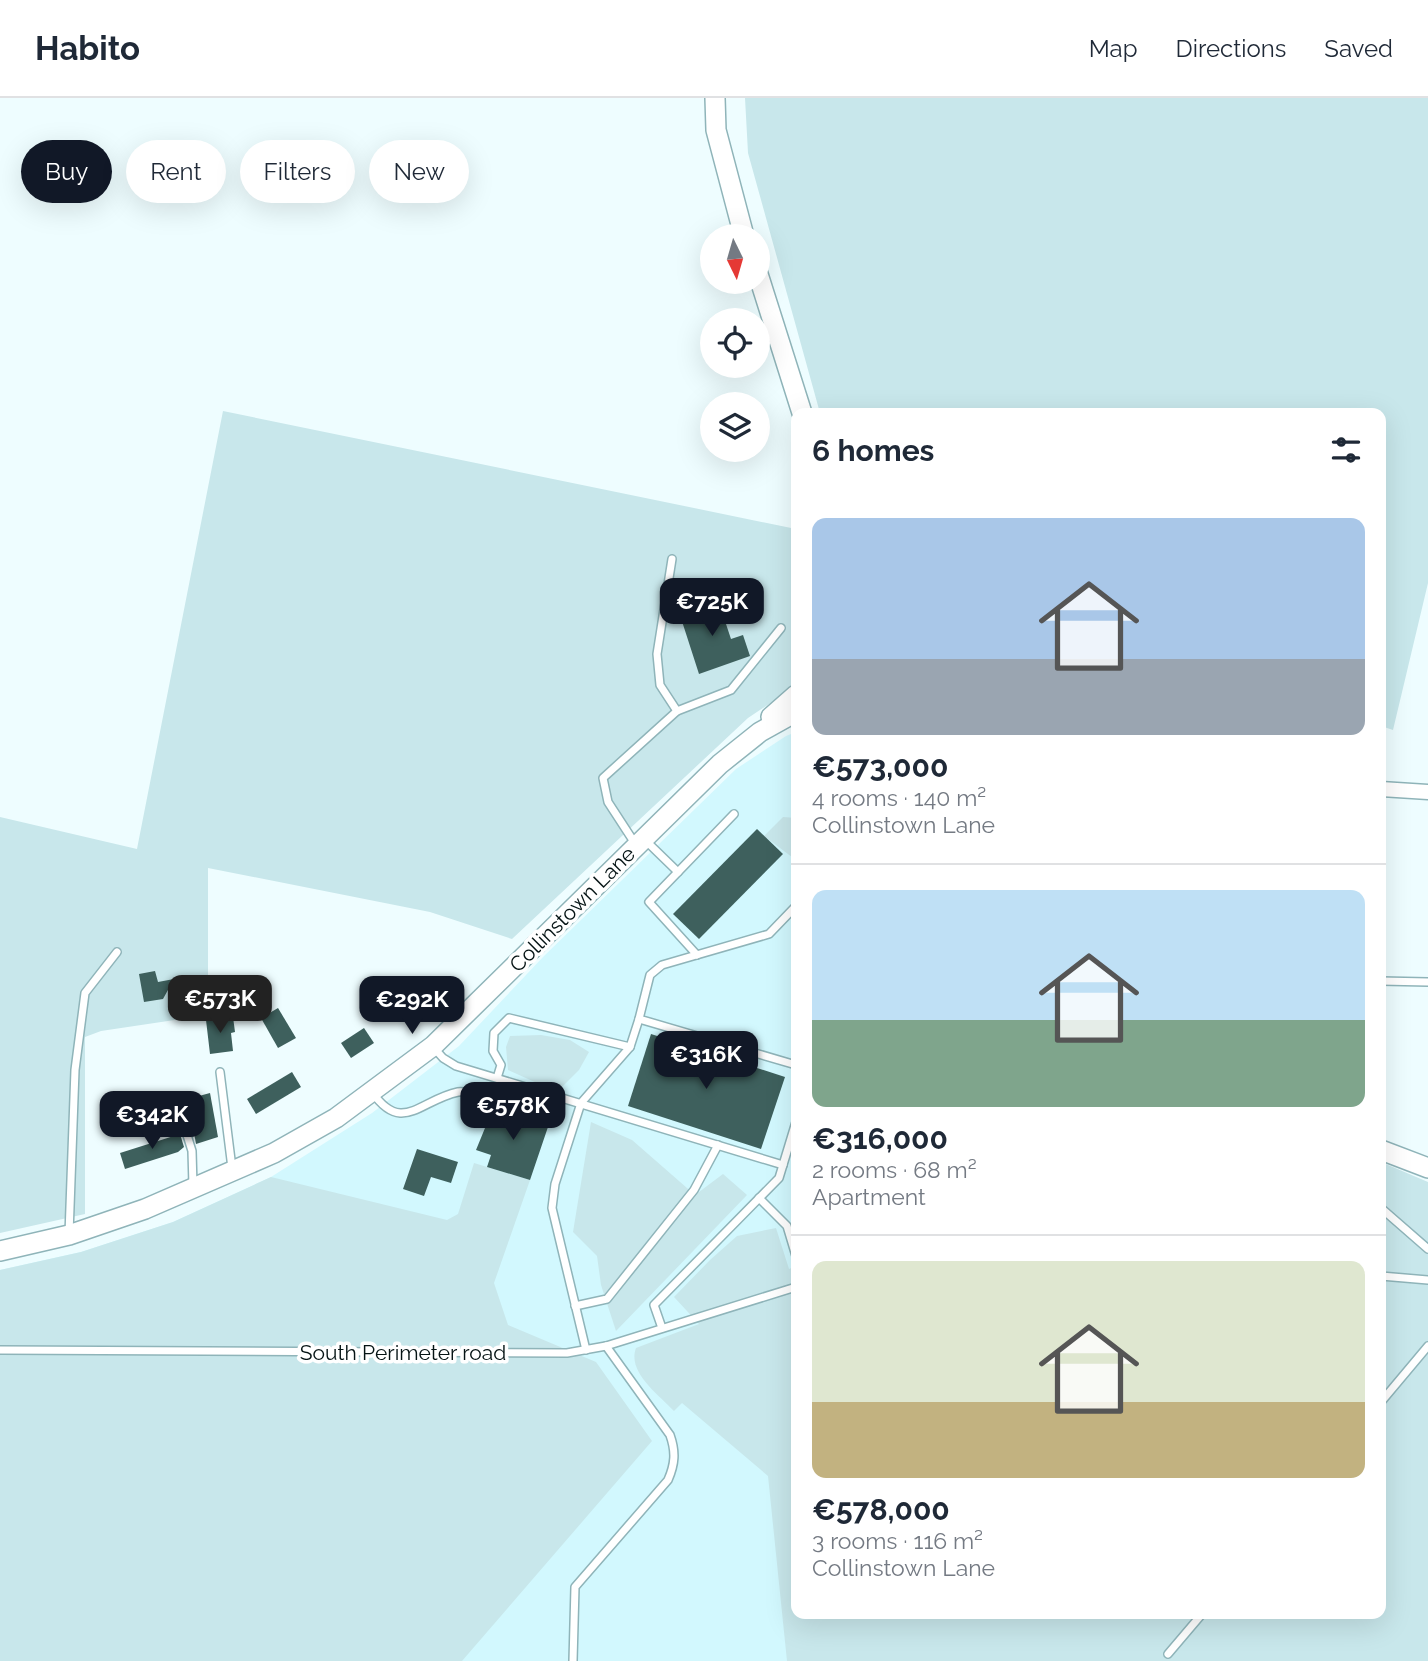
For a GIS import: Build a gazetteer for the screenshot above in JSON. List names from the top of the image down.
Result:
{
  "streets": {
    "street": ["Collinstown Lane"],
    "lane": ["South Perimeter road"]
  },
  "north": "bottom",
  "page": {
    "header": "Habito",
    "nav": ["Map", "Directions", "Saved"],
    "chip": [
      "Buy",
      "Rent",
      "Filters",
      "New"
    ],
    "heading": "6 homes",
    "list": [
      {
        "name": "€573,000",
        "note": "4 rooms · 140 m² · Collinstown Lane"
      },
      {
        "name": "€316,000",
        "note": "2 rooms · 68 m² · Apartment"
      },
      {
        "name": "€578,000",
        "note": "3 rooms · 116 m² · Collinstown Lane"
      }
    ],
    "price": [
      "€725K",
      "€573K",
      "€292K",
      "€316K",
      "€578K",
      "€342K"
    ]
  }
}
